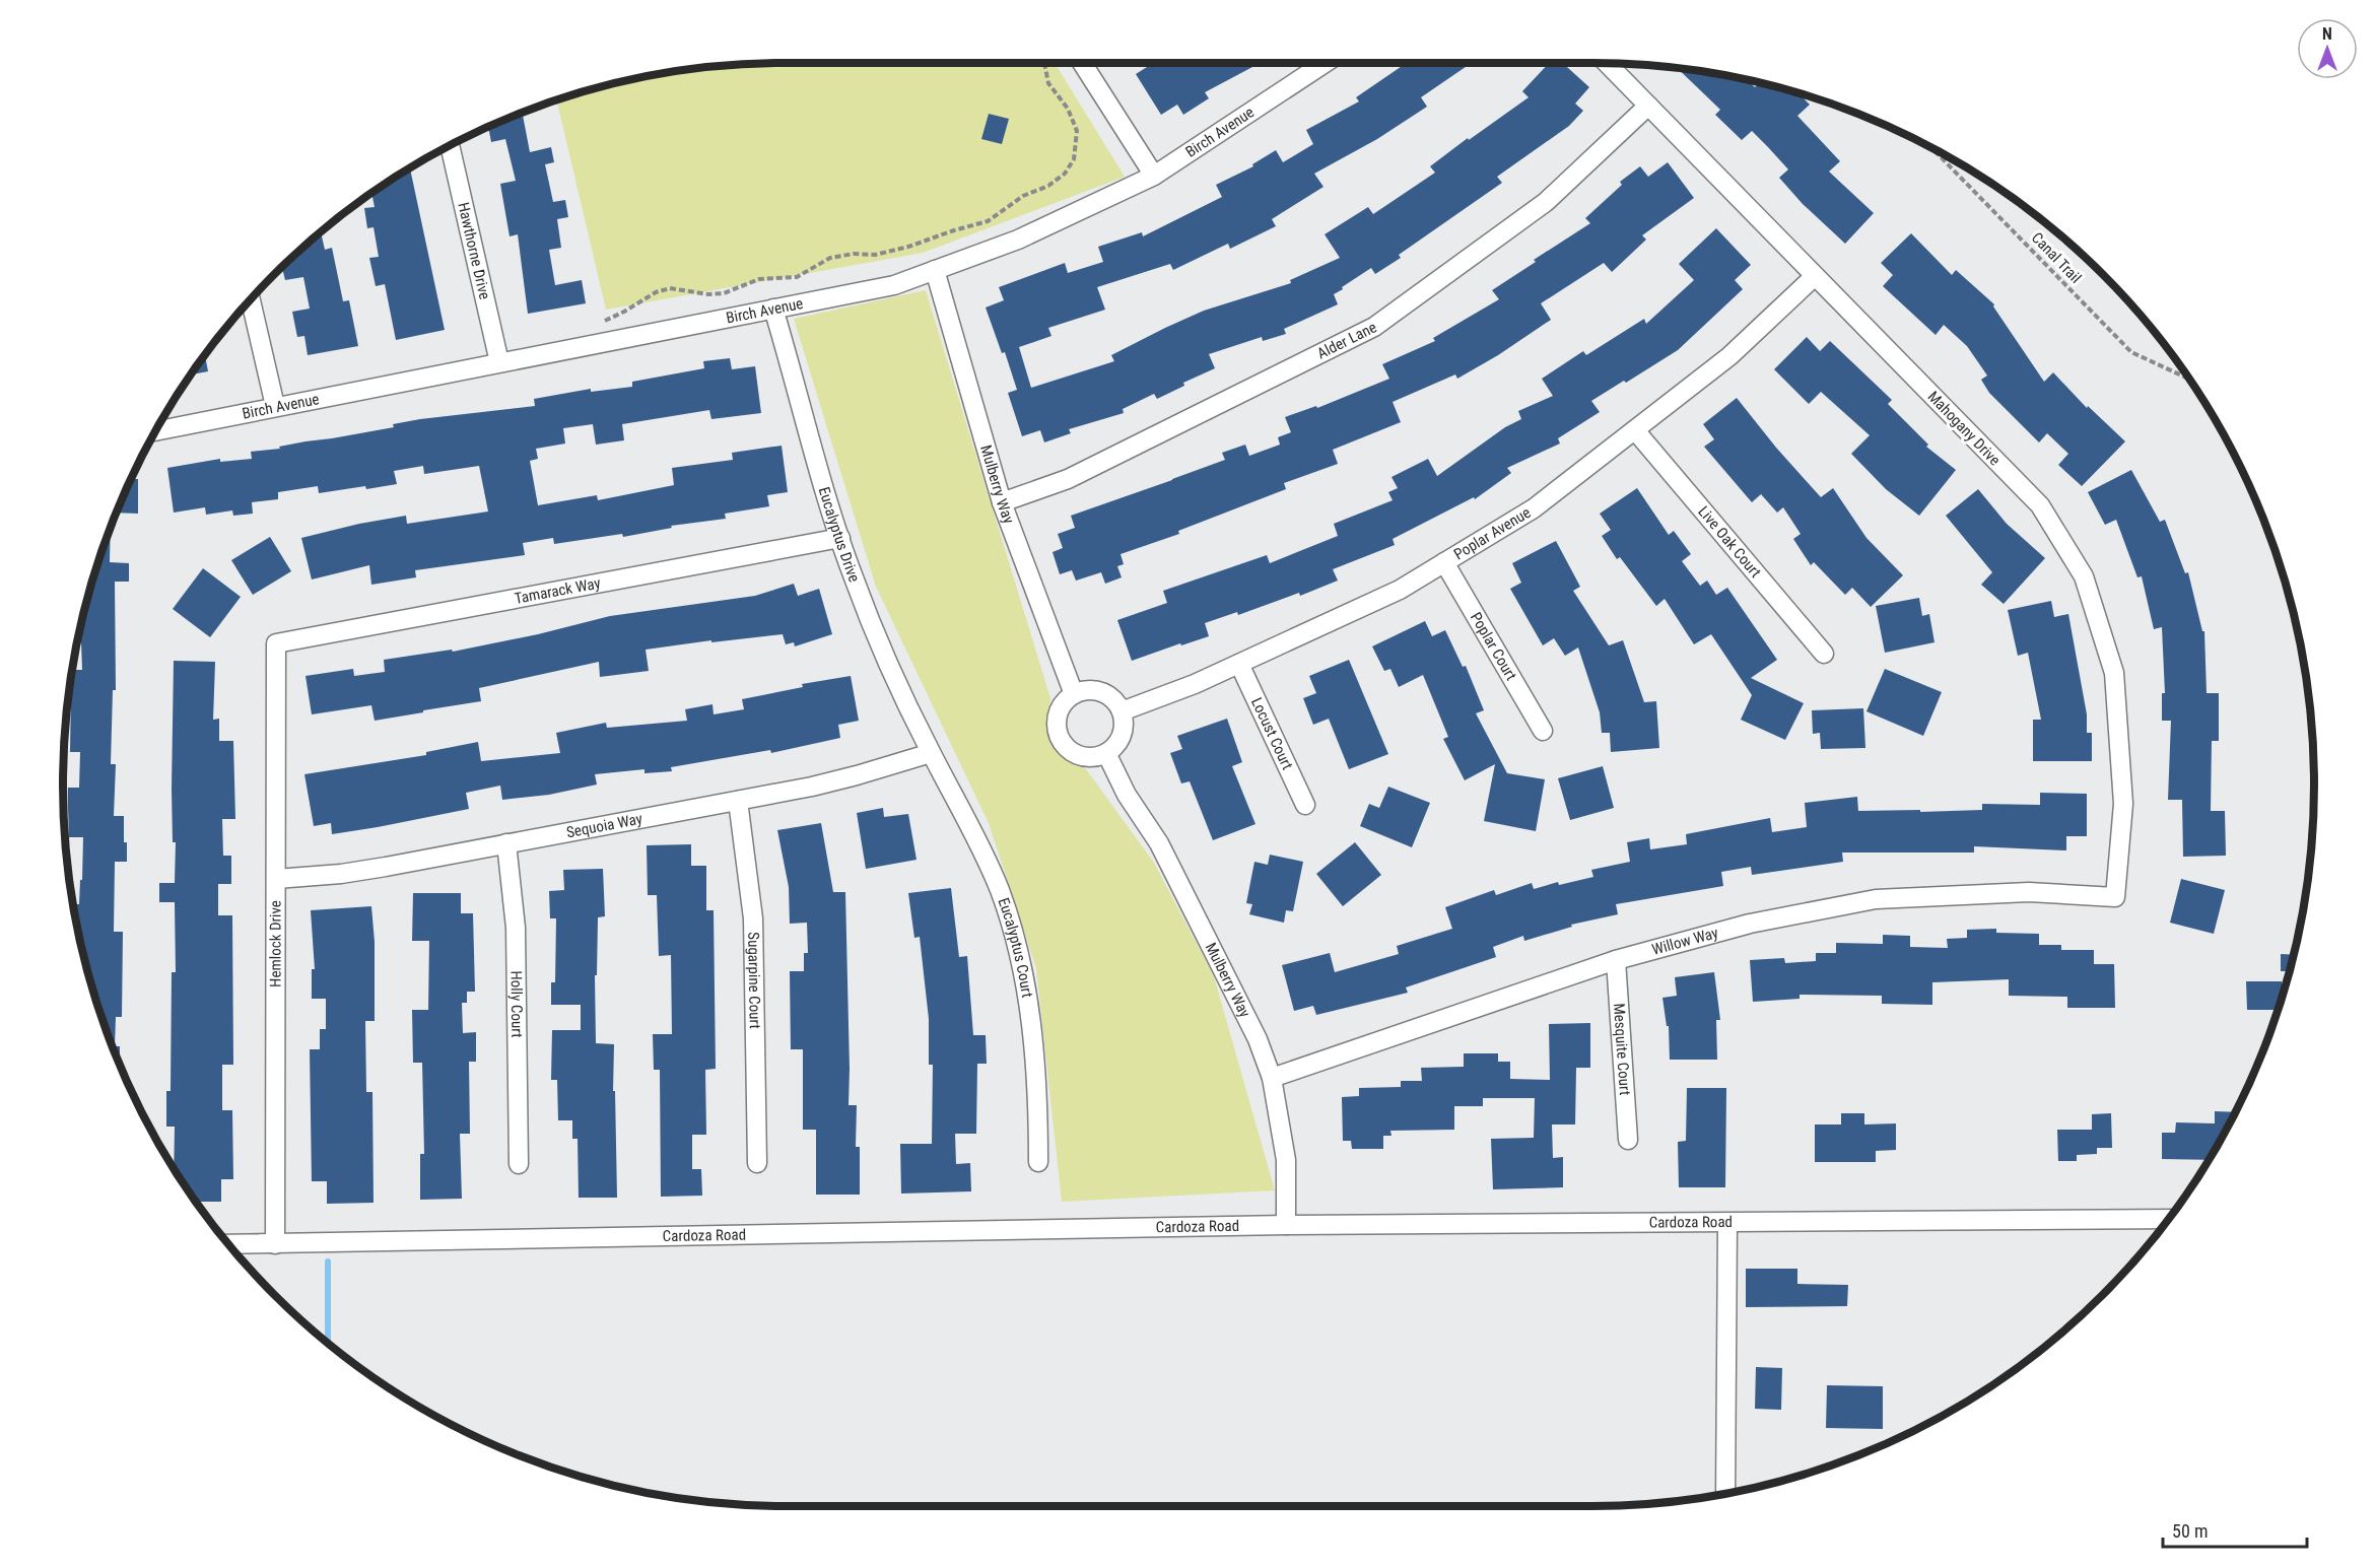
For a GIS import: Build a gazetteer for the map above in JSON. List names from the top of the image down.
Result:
{
  "streets": {
    "street": [
      "Birch Avenue",
      "Hawthorne Drive",
      "Alder Lane",
      "Mahogany Drive",
      "Mulberry Way",
      "Poplar Avenue",
      "Eucalyptus Drive",
      "Live Oak Court",
      "Tamarack Way",
      "Poplar Court",
      "Locust Court",
      "Sequoia Way",
      "Willow Way",
      "Hemlock Drive",
      "Eucalyptus Court",
      "Sugarpine Court",
      "Holly Court",
      "Mesquite Court",
      "Cardoza Road"
    ],
    "path": ["Canal Trail"]
  },
  "crossings": [
    ["Birch Avenue", "Hawthorne Drive"],
    ["Birch Avenue", "Mulberry Way"],
    ["Birch Avenue", "Eucalyptus Drive"],
    ["Alder Lane", "Mahogany Drive"],
    ["Alder Lane", "Mulberry Way"],
    ["Mahogany Drive", "Poplar Avenue"],
    ["Mahogany Drive", "Willow Way"],
    ["Mulberry Way", "Poplar Avenue"],
    ["Mulberry Way", "Willow Way"],
    ["Mulberry Way", "Cardoza Road"],
    ["Poplar Avenue", "Live Oak Court"],
    ["Poplar Avenue", "Poplar Court"],
    ["Poplar Avenue", "Locust Court"],
    ["Eucalyptus Drive", "Tamarack Way"],
    ["Eucalyptus Drive", "Sequoia Way"],
    ["Eucalyptus Drive", "Eucalyptus Court"],
    ["Tamarack Way", "Hemlock Drive"],
    ["Sequoia Way", "Hemlock Drive"],
    ["Sequoia Way", "Eucalyptus Court"],
    ["Sequoia Way", "Sugarpine Court"],
    ["Sequoia Way", "Holly Court"],
    ["Willow Way", "Mesquite Court"],
    ["Hemlock Drive", "Cardoza Road"]
  ],
  "scale_bar": "50 m",
  "north": "top"
}
